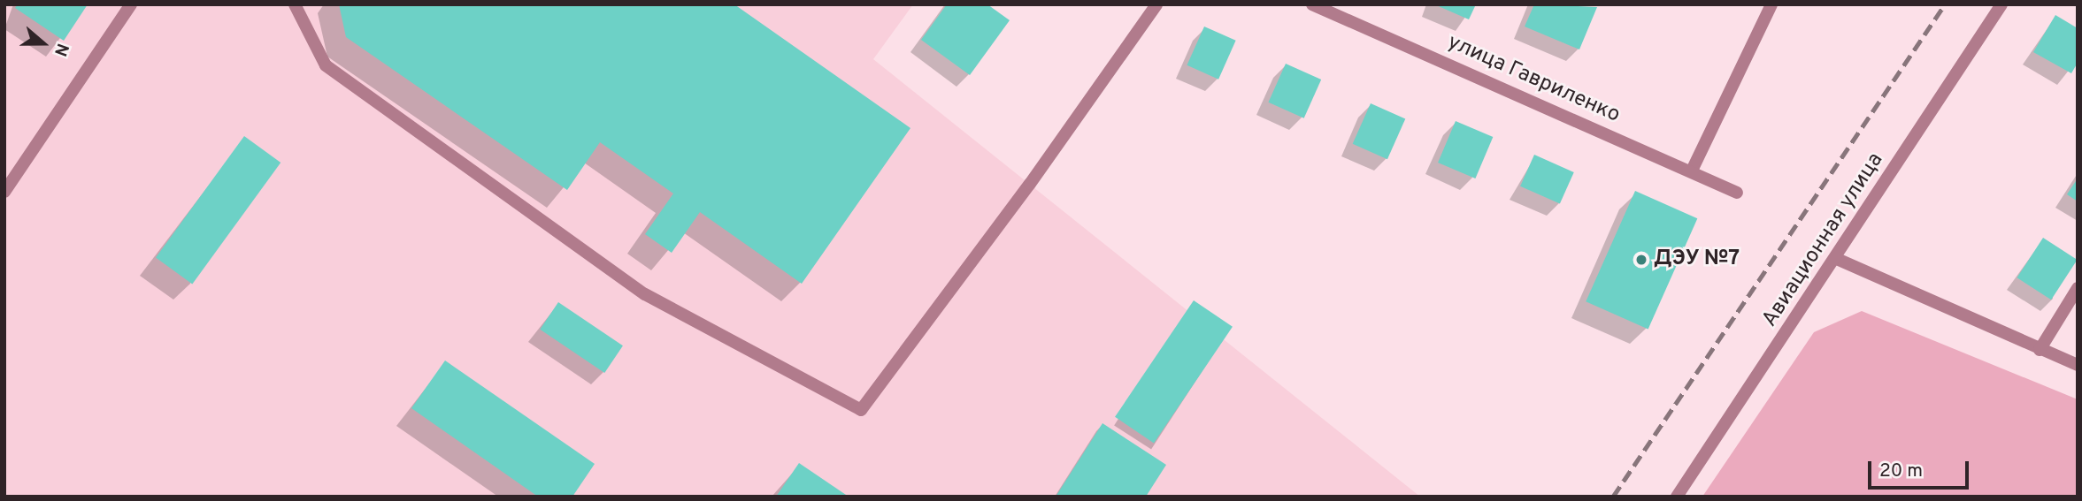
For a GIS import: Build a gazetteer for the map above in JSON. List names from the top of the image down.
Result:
{
  "streets": {
    "street": ["улица Гавриленко", "Авиационная улица"]
  },
  "places": ["ДЭУ №7"],
  "scale_bar": "20 m",
  "north": "right"
}
